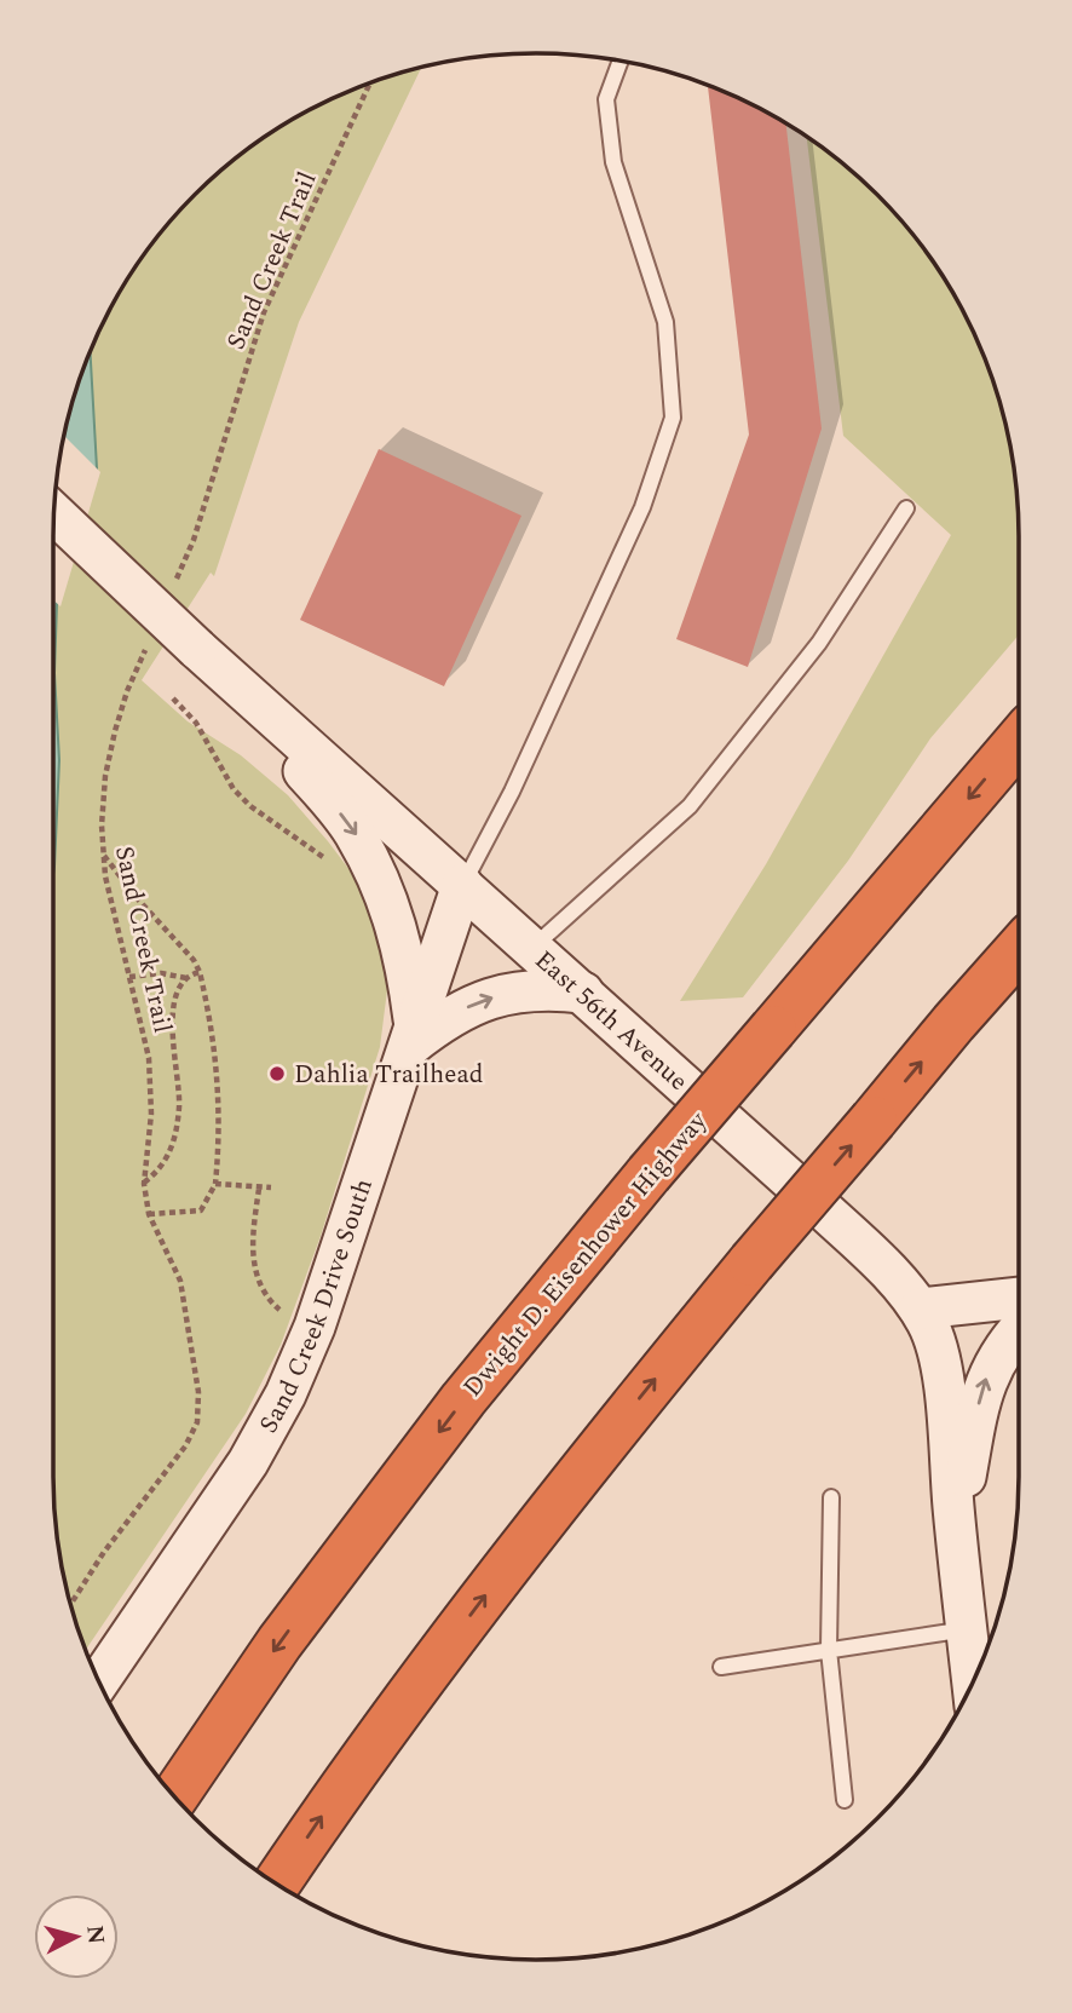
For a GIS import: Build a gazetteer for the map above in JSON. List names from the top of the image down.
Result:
{
  "streets": {
    "highway": ["Dwight D. Eisenhower Highway"],
    "main road": ["East 56th Avenue", "Sand Creek Drive South"],
    "path": ["Sand Creek Trail"]
  },
  "crossings": [
    ["East 56th Avenue", "Sand Creek Drive South"]
  ],
  "places": ["Dahlia Trailhead"],
  "north": "right"
}
